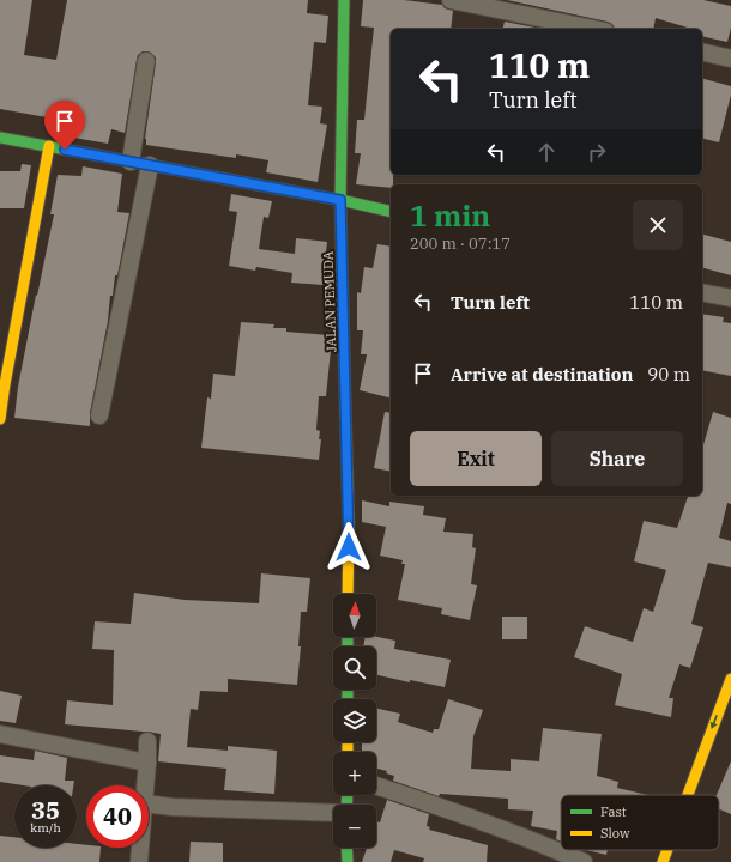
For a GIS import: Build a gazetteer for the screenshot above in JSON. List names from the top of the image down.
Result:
{
  "streets": {
    "street": ["JALAN PEMUDA"]
  },
  "legend": ["Fast", "Slow"],
  "north": "top",
  "page": {
    "turn": ["110 m", "Turn left"],
    "heading": ["1 min", "200 m · 07:17"],
    "list": [
      {
        "name": "Turn left",
        "value": "110 m"
      },
      {
        "name": "Arrive at destination",
        "value": "90 m"
      }
    ],
    "buttons": ["Exit", "Share"],
    "map_buttons": ["+", "−"],
    "speed": "35 km/h",
    "limit": "40"
  }
}
